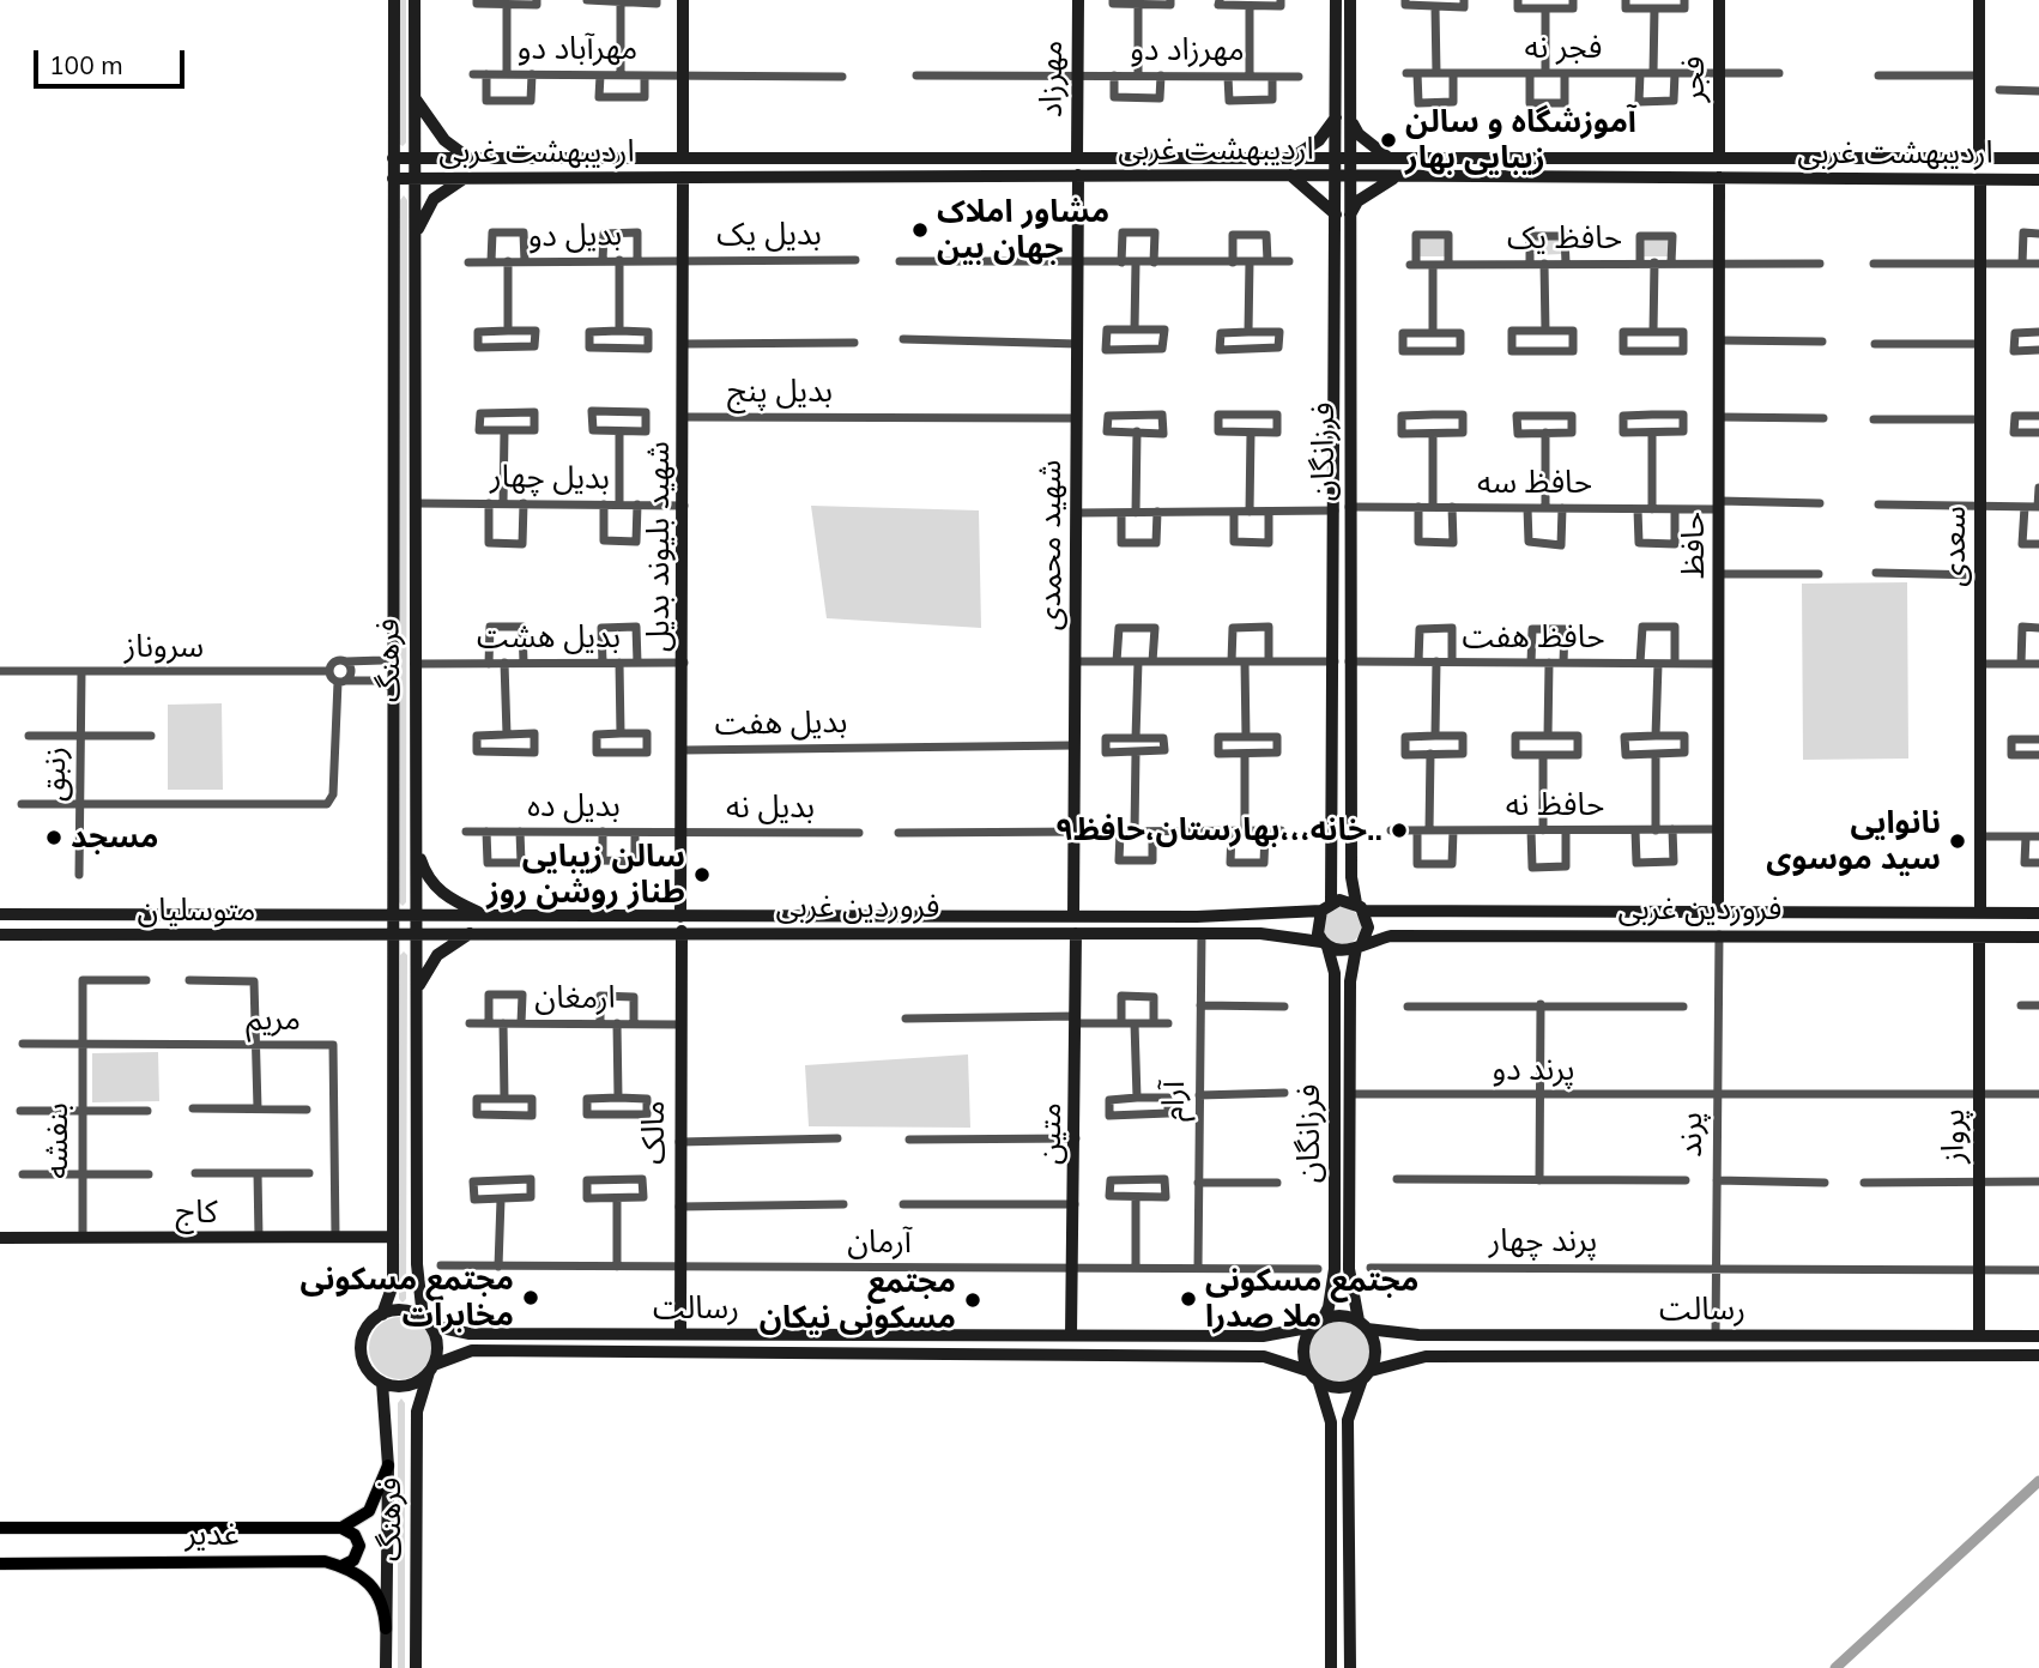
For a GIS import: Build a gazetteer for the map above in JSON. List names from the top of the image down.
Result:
{
  "streets": {
    "main road": ["غدیر"],
    "street": [
      "فجر نه",
      "مهرآباد دو",
      "مهرزاد دو",
      "مهرزاد",
      "فجر",
      "اردیبهشت غربی",
      "بدیل یک",
      "بدیل دو",
      "حافظ یک",
      "بدیل پنج",
      "فرزانگان",
      "بدیل چهار",
      "حافظ سه",
      "شهید محمدی",
      "حافظ",
      "شهید بلیوند بدیل",
      "سعدی",
      "بدیل هشت",
      "حافظ هفت",
      "سروناز",
      "فرهنگ",
      "بدیل هفت",
      "زنبق",
      "حافظ نه",
      "بدیل ده",
      "بدیل نه",
      "فروردین غربی",
      "متوسلیان",
      "ارمغان",
      "مریم",
      "پرند دو",
      "آرام",
      "مالک",
      "متین",
      "پرند",
      "پرواز",
      "بنفشه",
      "کاج",
      "پرند چهار",
      "آرمان",
      "رسالت"
    ]
  },
  "crossings": [
    ["فجر نه", "فجر"],
    ["مهرزاد دو", "مهرزاد"],
    ["مهرزاد", "اردیبهشت غربی"],
    ["فجر", "اردیبهشت غربی"],
    ["اردیبهشت غربی", "فرزانگان"],
    ["اردیبهشت غربی", "شهید محمدی"],
    ["اردیبهشت غربی", "حافظ"],
    ["اردیبهشت غربی", "شهید بلیوند بدیل"],
    ["اردیبهشت غربی", "سعدی"],
    ["اردیبهشت غربی", "فرهنگ"],
    ["بدیل یک", "بدیل دو"],
    ["بدیل یک", "شهید بلیوند بدیل"],
    ["بدیل دو", "شهید بلیوند بدیل"],
    ["حافظ یک", "حافظ"],
    ["بدیل پنج", "شهید محمدی"],
    ["بدیل پنج", "شهید بلیوند بدیل"],
    ["فرزانگان", "حافظ سه"],
    ["فرزانگان", "حافظ هفت"],
    ["فرزانگان", "فروردین غربی"],
    ["فرزانگان", "پرند دو"],
    ["فرزانگان", "رسالت"],
    ["بدیل چهار", "شهید بلیوند بدیل"],
    ["بدیل چهار", "فرهنگ"],
    ["حافظ سه", "حافظ"],
    ["شهید محمدی", "بدیل هفت"],
    ["شهید محمدی", "فروردین غربی"],
    ["حافظ", "حافظ هفت"],
    ["حافظ", "حافظ نه"],
    ["حافظ", "فروردین غربی"],
    ["شهید بلیوند بدیل", "بدیل هشت"],
    ["شهید بلیوند بدیل", "بدیل هفت"],
    ["شهید بلیوند بدیل", "بدیل ده"],
    ["شهید بلیوند بدیل", "بدیل نه"],
    ["شهید بلیوند بدیل", "فروردین غربی"],
    ["سعدی", "فروردین غربی"],
    ["بدیل هشت", "فرهنگ"],
    ["سروناز", "زنبق"],
    ["فرهنگ", "فروردین غربی"],
    ["فرهنگ", "متوسلیان"],
    ["فرهنگ", "کاج"],
    ["فرهنگ", "رسالت"],
    ["فرهنگ", "غدیر"],
    ["بدیل ده", "بدیل نه"],
    ["فروردین غربی", "متوسلیان"],
    ["فروردین غربی", "آرام"],
    ["فروردین غربی", "مالک"],
    ["فروردین غربی", "متین"],
    ["فروردین غربی", "پرند"],
    ["فروردین غربی", "پرواز"],
    ["ارمغان", "مالک"],
    ["مریم", "بنفشه"],
    ["مریم", "کاج"],
    ["پرند دو", "پرند"],
    ["پرند دو", "پرواز"],
    ["آرام", "آرمان"],
    ["مالک", "آرمان"],
    ["مالک", "رسالت"],
    ["متین", "آرمان"],
    ["متین", "رسالت"],
    ["پرند", "پرند چهار"],
    ["پرند", "رسالت"],
    ["پرواز", "پرند چهار"],
    ["پرواز", "رسالت"],
    ["بنفشه", "کاج"]
  ],
  "places": [
    "آموزشگاه و سالن زیبایی بهار",
    "مشاور املاک جهان بین",
    "خانه،،،بهارستان،حافظ۹..",
    "مسجد",
    "نانوایی سید موسوی",
    "سالن زیبایی طناز روشن روز",
    "مجتمع مسکونی مخابرات",
    "مجتمع مسکونی ملا صدرا",
    "مجتمع مسکونی نیکان"
  ],
  "scale_bar": "100 m"
}
